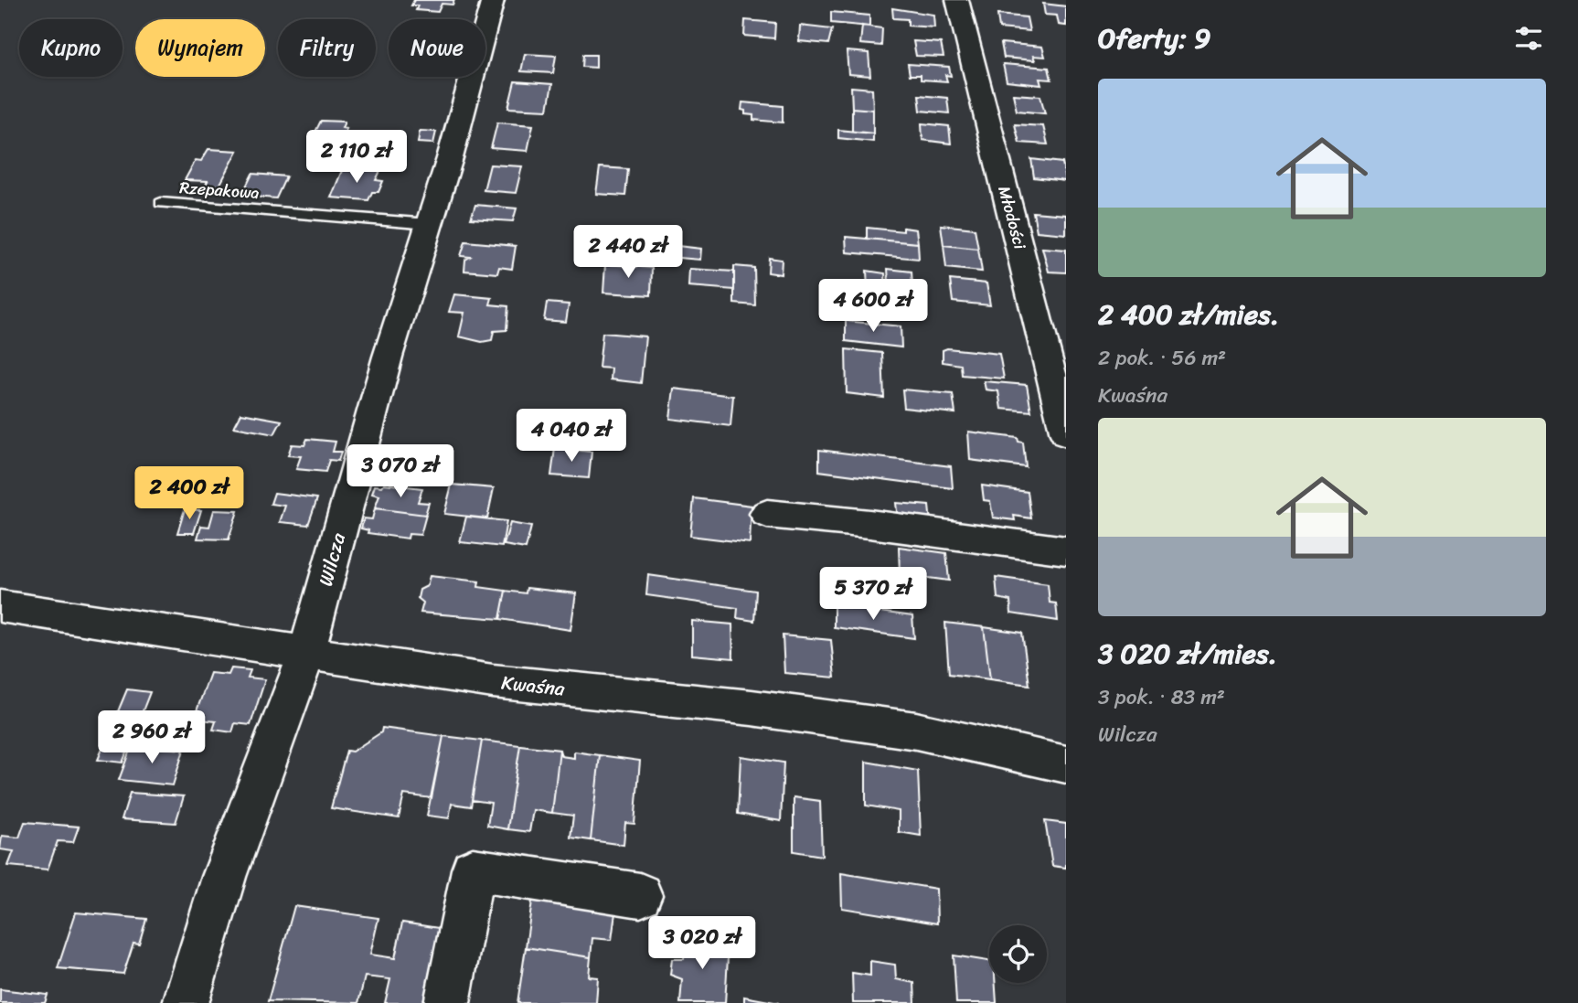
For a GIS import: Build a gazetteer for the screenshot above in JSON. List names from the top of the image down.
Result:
{
  "streets": {
    "street": ["Młodości", "Wilcza", "Kwaśna"],
    "lane": ["Rzepakowa"]
  },
  "crossings": [
    ["Rzepakowa", "Wilcza"],
    ["Wilcza", "Kwaśna"]
  ],
  "page": {
    "heading": "Oferty: 9",
    "chip": [
      "Kupno",
      "Wynajem",
      "Filtry",
      "Nowe"
    ],
    "list": [
      {
        "name": "2 400 zł/mies.",
        "note": "2 pok. · 56 m² · Kwaśna"
      },
      {
        "name": "3 020 zł/mies.",
        "note": "3 pok. · 83 m² · Wilcza"
      }
    ],
    "price": [
      "2 110 zł",
      "2 440 zł",
      "4 600 zł",
      "4 040 zł",
      "3 070 zł",
      "2 400 zł",
      "5 370 zł",
      "2 960 zł",
      "3 020 zł"
    ]
  }
}
